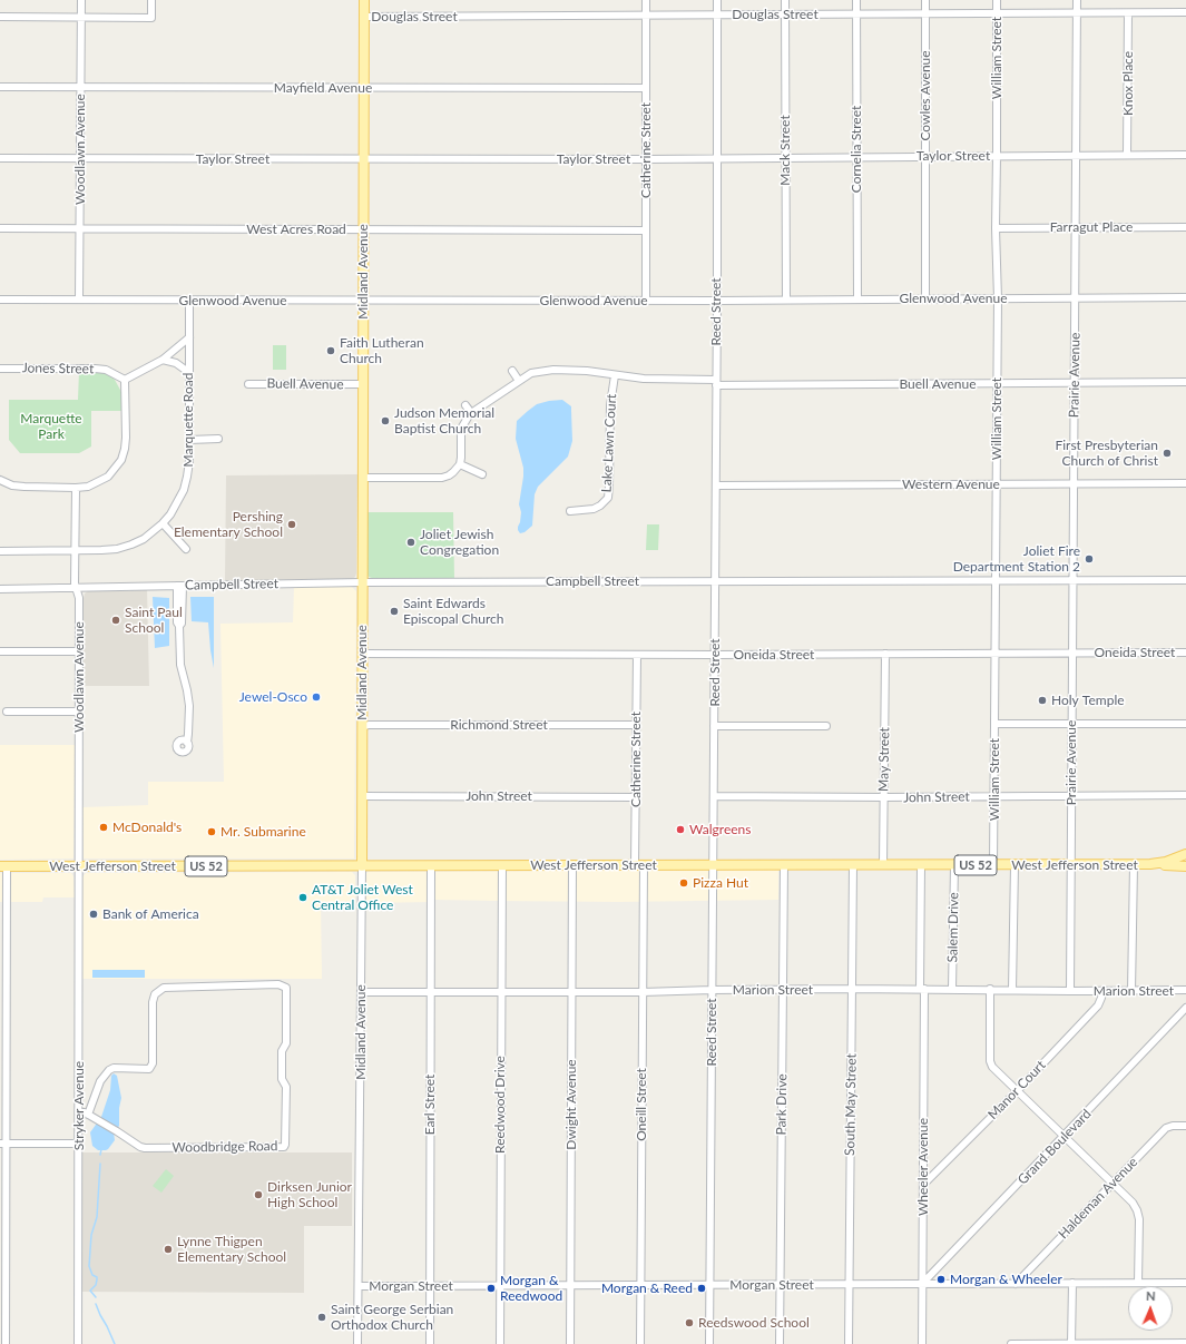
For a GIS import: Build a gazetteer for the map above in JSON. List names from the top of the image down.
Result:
{
  "streets": {
    "main road": ["Midland Avenue", "West Jefferson Street", "US 52"],
    "street": [
      "Douglas Street",
      "William Street",
      "Knox Place",
      "Mayfield Avenue",
      "Cowles Avenue",
      "Woodlawn Avenue",
      "Cornelia Street",
      "Catherine Street",
      "Mack Street",
      "Taylor Street",
      "Farragut Place",
      "West Acres Road",
      "Glenwood Avenue",
      "Reed Street",
      "Jones Street",
      "Prairie Avenue",
      "Buell Avenue",
      "Marquette Road",
      "Lake Lawn Court",
      "Western Avenue",
      "Campbell Street",
      "Oneida Street",
      "Richmond Street",
      "May Street",
      "John Street",
      "Salem Drive",
      "Marion Street",
      "Manor Court",
      "Earl Street",
      "Reedwood Drive",
      "Dwight Avenue",
      "Oneill Street",
      "Park Drive",
      "South May Street",
      "Stryker Avenue",
      "Woodbridge Road",
      "Grand Boulevard",
      "Wheeler Avenue",
      "Haldeman Avenue",
      "Morgan Street"
    ]
  },
  "crossings": [
    ["Douglas Street", "William Street"],
    ["Douglas Street", "Knox Place"],
    ["Douglas Street", "Cowles Avenue"],
    ["Douglas Street", "Cornelia Street"],
    ["Douglas Street", "Catherine Street"],
    ["Douglas Street", "Mack Street"],
    ["Douglas Street", "Midland Avenue"],
    ["Douglas Street", "Reed Street"],
    ["Douglas Street", "Prairie Avenue"],
    ["William Street", "Taylor Street"],
    ["William Street", "Farragut Place"],
    ["William Street", "Glenwood Avenue"],
    ["William Street", "Buell Avenue"],
    ["William Street", "Western Avenue"],
    ["William Street", "Campbell Street"],
    ["William Street", "Oneida Street"],
    ["William Street", "John Street"],
    ["William Street", "West Jefferson Street"],
    ["Knox Place", "Taylor Street"],
    ["Mayfield Avenue", "Woodlawn Avenue"],
    ["Mayfield Avenue", "Catherine Street"],
    ["Mayfield Avenue", "Midland Avenue"],
    ["Cowles Avenue", "Taylor Street"],
    ["Cowles Avenue", "Glenwood Avenue"],
    ["Woodlawn Avenue", "Taylor Street"],
    ["Woodlawn Avenue", "West Acres Road"],
    ["Woodlawn Avenue", "Glenwood Avenue"],
    ["Woodlawn Avenue", "Marquette Road"],
    ["Woodlawn Avenue", "Campbell Street"],
    ["Woodlawn Avenue", "West Jefferson Street"],
    ["Woodlawn Avenue", "Stryker Avenue"],
    ["Cornelia Street", "Taylor Street"],
    ["Cornelia Street", "Glenwood Avenue"],
    ["Catherine Street", "Taylor Street"],
    ["Catherine Street", "West Acres Road"],
    ["Catherine Street", "Glenwood Avenue"],
    ["Catherine Street", "Oneida Street"],
    ["Catherine Street", "Richmond Street"],
    ["Catherine Street", "John Street"],
    ["Catherine Street", "West Jefferson Street"],
    ["Catherine Street", "Oneill Street"],
    ["Mack Street", "Taylor Street"],
    ["Mack Street", "Glenwood Avenue"],
    ["Taylor Street", "Midland Avenue"],
    ["Taylor Street", "Reed Street"],
    ["Taylor Street", "Prairie Avenue"],
    ["Farragut Place", "Prairie Avenue"],
    ["West Acres Road", "Midland Avenue"],
    ["Midland Avenue", "Glenwood Avenue"],
    ["Midland Avenue", "Buell Avenue"],
    ["Midland Avenue", "Campbell Street"],
    ["Midland Avenue", "Oneida Street"],
    ["Midland Avenue", "Richmond Street"],
    ["Midland Avenue", "John Street"],
    ["Midland Avenue", "West Jefferson Street"],
    ["Midland Avenue", "Marion Street"],
    ["Midland Avenue", "Morgan Street"],
    ["Glenwood Avenue", "Reed Street"],
    ["Glenwood Avenue", "Prairie Avenue"],
    ["Glenwood Avenue", "Marquette Road"],
    ["Reed Street", "Buell Avenue"],
    ["Reed Street", "Western Avenue"],
    ["Reed Street", "Campbell Street"],
    ["Reed Street", "Oneida Street"],
    ["Reed Street", "John Street"],
    ["Reed Street", "West Jefferson Street"],
    ["Reed Street", "Marion Street"],
    ["Reed Street", "Morgan Street"],
    ["Prairie Avenue", "Buell Avenue"],
    ["Prairie Avenue", "Western Avenue"],
    ["Prairie Avenue", "Campbell Street"],
    ["Prairie Avenue", "Oneida Street"],
    ["Prairie Avenue", "John Street"],
    ["Prairie Avenue", "West Jefferson Street"],
    ["Prairie Avenue", "Marion Street"],
    ["Buell Avenue", "Lake Lawn Court"],
    ["Oneida Street", "May Street"],
    ["May Street", "John Street"],
    ["May Street", "West Jefferson Street"],
    ["West Jefferson Street", "US 52"],
    ["West Jefferson Street", "Salem Drive"],
    ["West Jefferson Street", "Earl Street"],
    ["West Jefferson Street", "Reedwood Drive"],
    ["West Jefferson Street", "Dwight Avenue"],
    ["West Jefferson Street", "Oneill Street"],
    ["West Jefferson Street", "Park Drive"],
    ["West Jefferson Street", "South May Street"],
    ["West Jefferson Street", "Stryker Avenue"],
    ["West Jefferson Street", "Wheeler Avenue"],
    ["Salem Drive", "Marion Street"],
    ["Marion Street", "Manor Court"],
    ["Marion Street", "Earl Street"],
    ["Marion Street", "Reedwood Drive"],
    ["Marion Street", "Dwight Avenue"],
    ["Marion Street", "Oneill Street"],
    ["Marion Street", "Park Drive"],
    ["Marion Street", "South May Street"],
    ["Marion Street", "Wheeler Avenue"],
    ["Manor Court", "Wheeler Avenue"],
    ["Earl Street", "Morgan Street"],
    ["Reedwood Drive", "Morgan Street"],
    ["Dwight Avenue", "Morgan Street"],
    ["Oneill Street", "Morgan Street"],
    ["Park Drive", "Morgan Street"],
    ["South May Street", "Morgan Street"],
    ["Stryker Avenue", "Woodbridge Road"],
    ["Grand Boulevard", "Wheeler Avenue"],
    ["Grand Boulevard", "Morgan Street"],
    ["Wheeler Avenue", "Morgan Street"],
    ["Haldeman Avenue", "Morgan Street"]
  ],
  "parks": ["Marquette Park"],
  "places": [
    "Faith Lutheran Church",
    "Judson Memorial Baptist Church",
    "First Presbyterian Church of Christ",
    "Pershing Elementary School",
    "Joliet Jewish Congregation",
    "Joliet Fire Department Station 2",
    "Saint Edwards Episcopal Church",
    "Saint Paul School",
    "Jewel-Osco",
    "Holy Temple",
    "McDonald's",
    "Walgreens",
    "Mr. Submarine",
    "Pizza Hut",
    "AT&T Joliet West Central Office",
    "Bank of America",
    "Dirksen Junior High School",
    "Lynne Thigpen Elementary School",
    "Morgan & Wheeler",
    "Morgan & Reedwood",
    "Morgan & Reed",
    "Saint George Serbian Orthodox Church",
    "Reedswood School"
  ],
  "north": "top"
}
